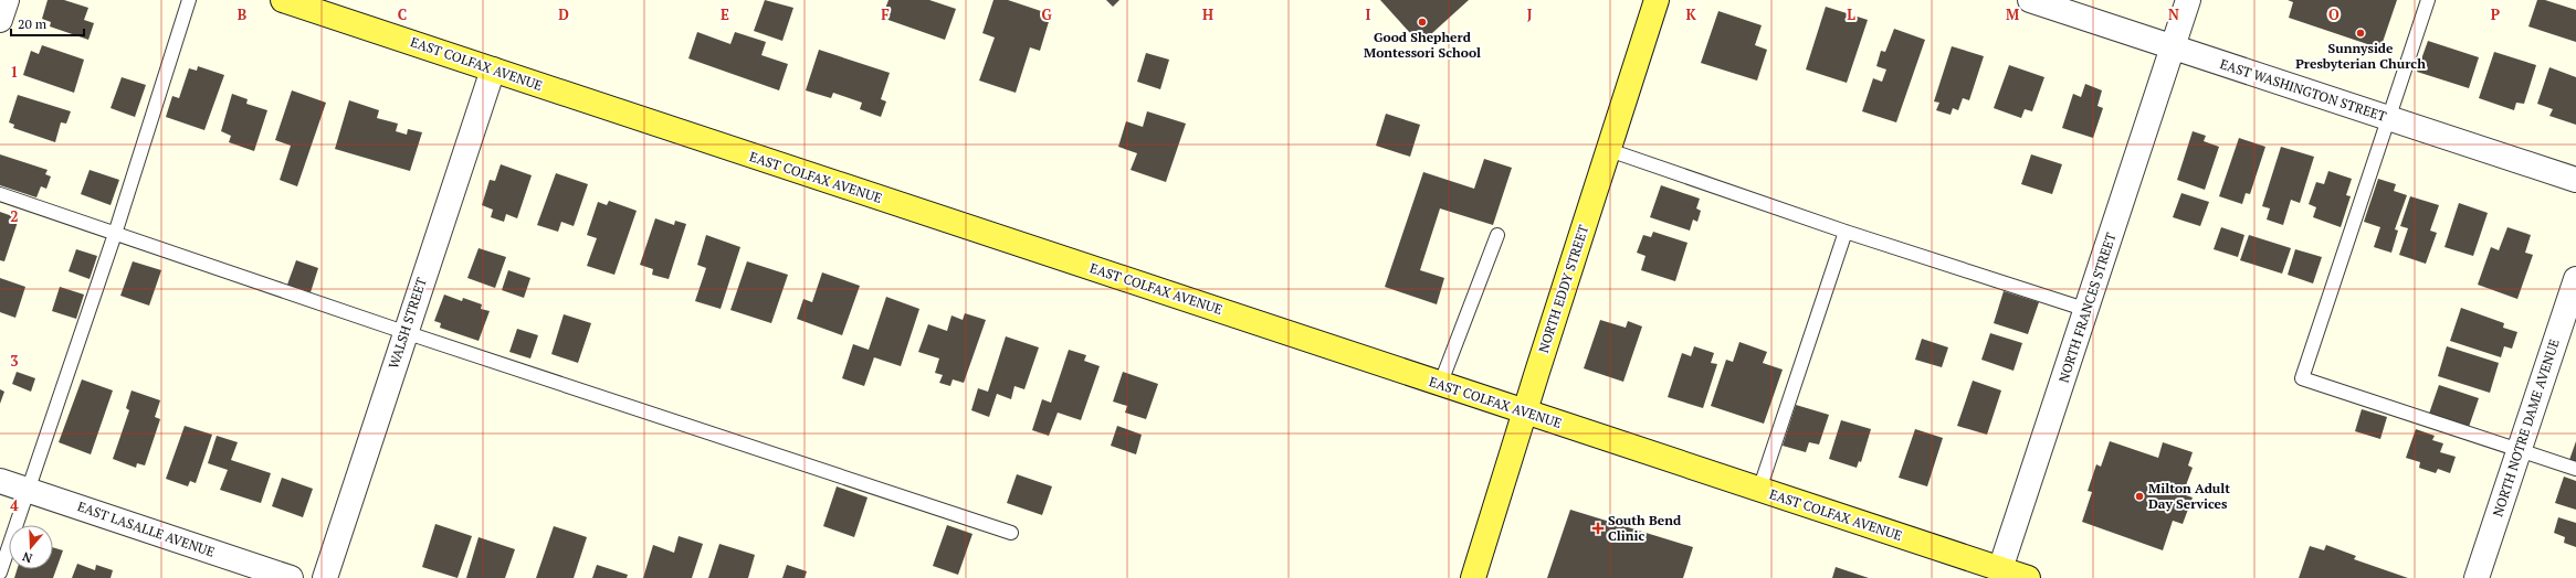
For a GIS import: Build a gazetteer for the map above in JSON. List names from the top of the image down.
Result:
{
  "streets": {
    "main road": ["EAST COLFAX AVENUE", "NORTH EDDY STREET"],
    "street": [
      "EAST WASHINGTON STREET",
      "NORTH FRANCES STREET",
      "WALSH STREET",
      "NORTH NOTRE DAME AVENUE",
      "EAST LASALLE AVENUE"
    ]
  },
  "crossings": [
    ["EAST COLFAX AVENUE", "NORTH EDDY STREET"],
    ["EAST COLFAX AVENUE", "NORTH FRANCES STREET"],
    ["EAST COLFAX AVENUE", "WALSH STREET"],
    ["EAST WASHINGTON STREET", "NORTH FRANCES STREET"]
  ],
  "places": {
    "other": ["Good Shepherd Montessori School", "Sunnyside Presbyterian Church", "Milton Adult Day Services"],
    "health": ["South Bend Clinic"]
  },
  "scale_bar": "20 m",
  "north": "bottom",
  "grid": {
    "columns": [
      "B",
      "C",
      "D",
      "E",
      "F",
      "G",
      "H",
      "I",
      "J",
      "K",
      "L",
      "M",
      "N",
      "O",
      "P"
    ],
    "rows": [
      "1",
      "2",
      "3",
      "4"
    ]
  }
}
